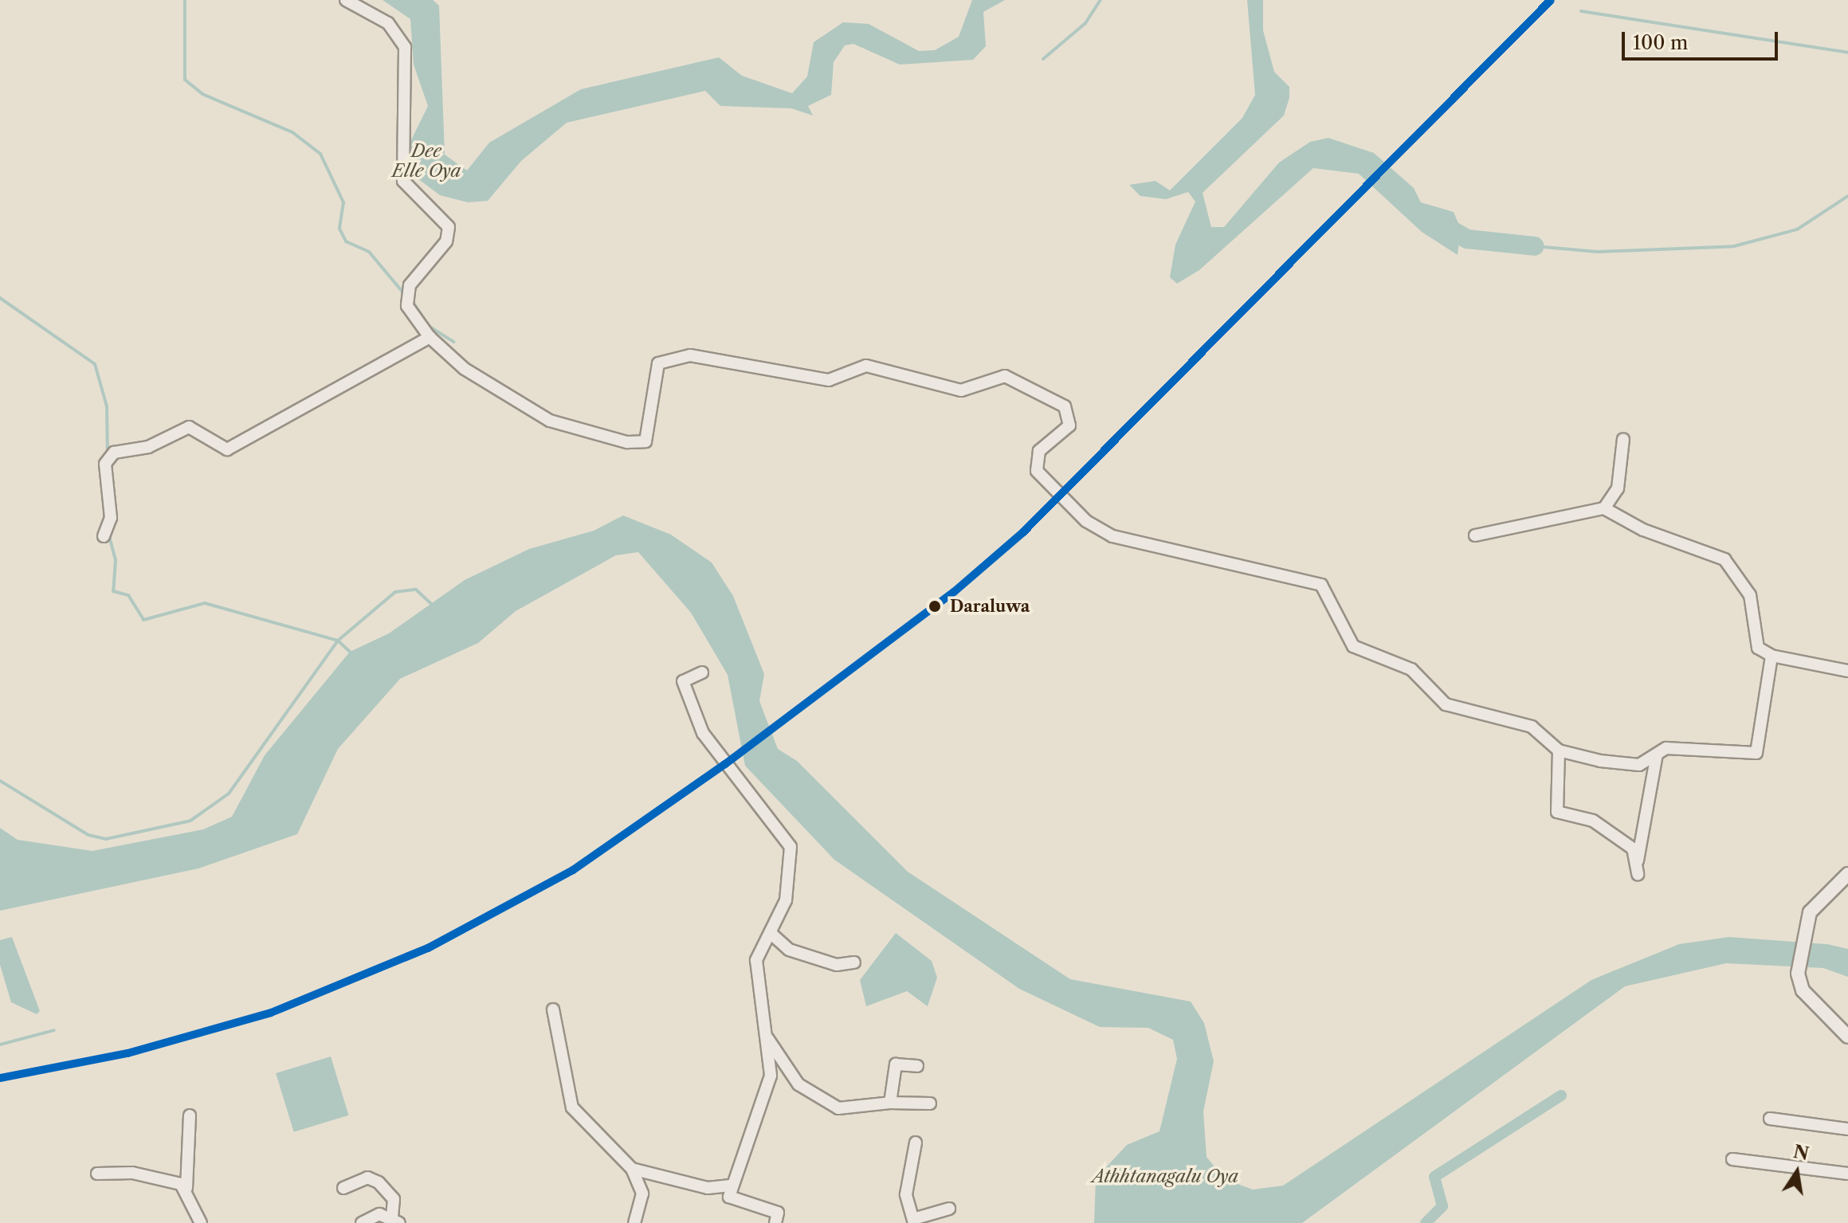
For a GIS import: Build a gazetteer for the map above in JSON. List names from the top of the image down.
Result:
{
  "water": ["Dee Elle Oya", "Athhtanagalu Oya"],
  "places": ["Daraluwa"],
  "scale_bar": "100 m",
  "north": "top"
}
